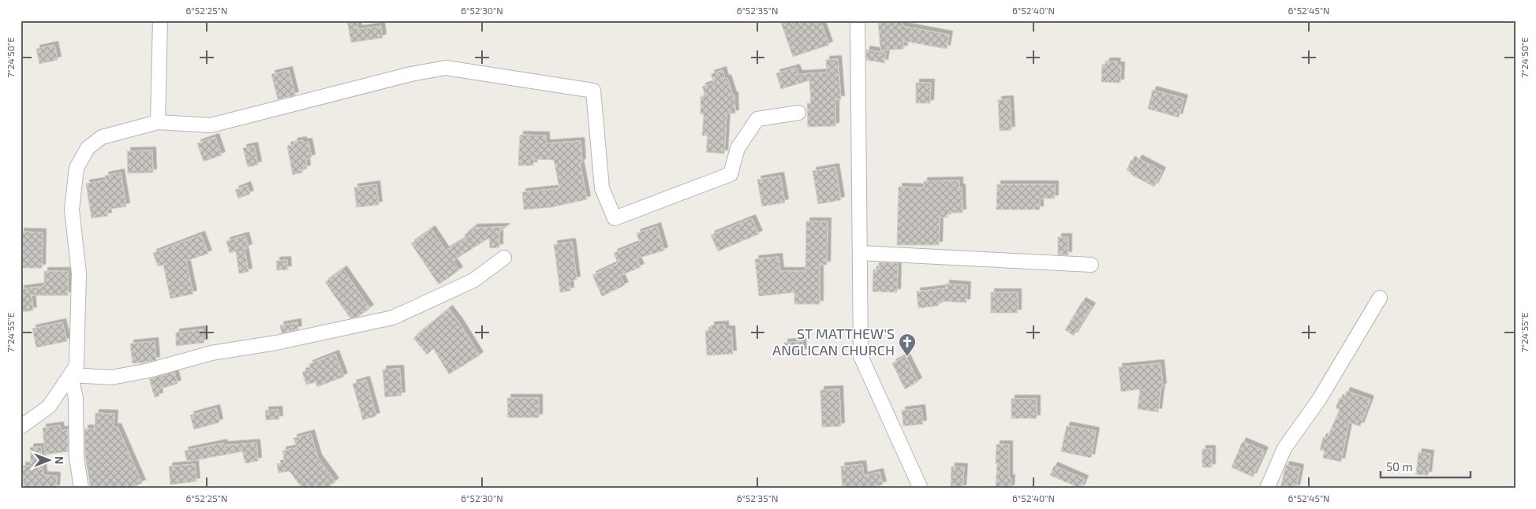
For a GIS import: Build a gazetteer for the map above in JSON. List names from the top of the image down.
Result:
{
  "places": {
    "church": ["ST MATTHEW'S ANGLICAN CHURCH"]
  },
  "scale_bar": "50 m",
  "north": "right",
  "coordinates": [
    "6°52'25\"N",
    "6°52'30\"N",
    "6°52'35\"N",
    "6°52'40\"N",
    "6°52'45\"N",
    "7°24'50\"E",
    "7°24'55\"E"
  ]
}
